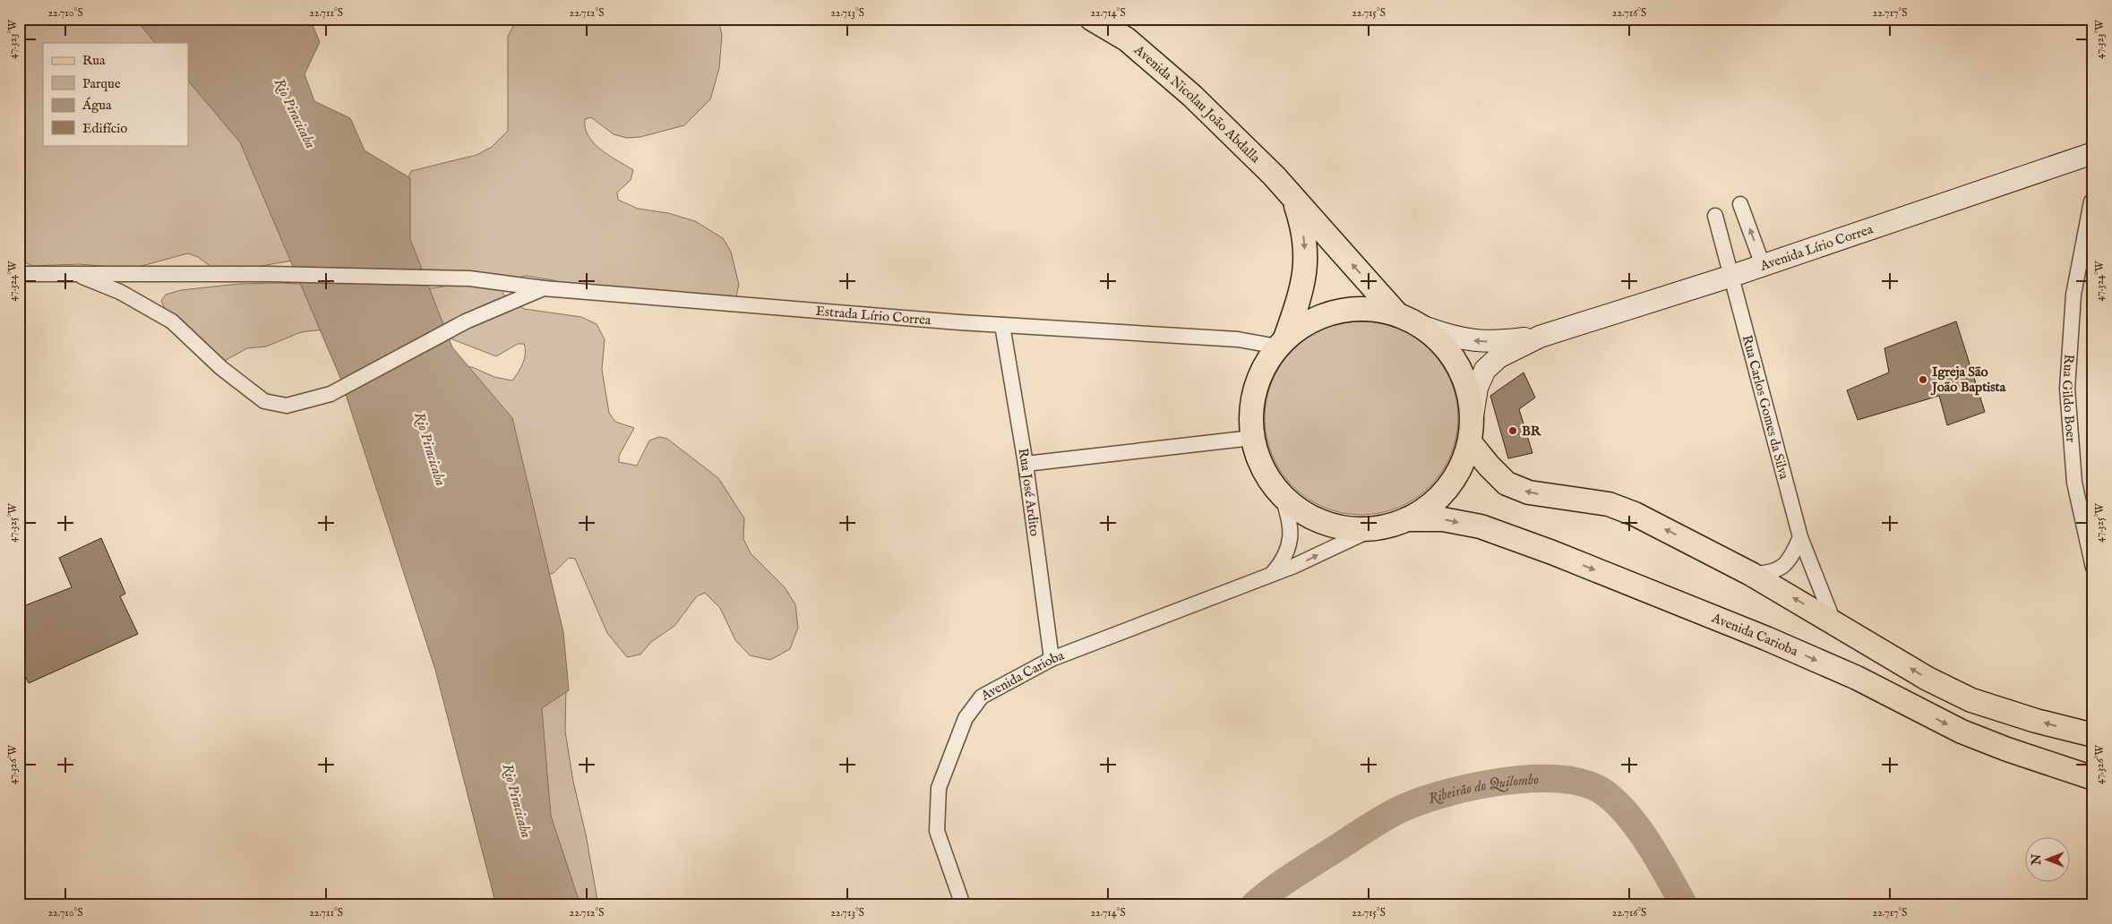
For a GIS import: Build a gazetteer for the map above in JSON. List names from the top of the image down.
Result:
{
  "streets": {
    "main road": ["Avenida Nicolau João Abdalla", "Avenida Lírio Correa", "Avenida Carioba"],
    "street": [
      "Estrada Lírio Correa",
      "Rua Gildo Boer",
      "Rua Carlos Gomes da Silva",
      "Rua José Ardito"
    ]
  },
  "crossings": [
    ["Avenida Nicolau João Abdalla", "Estrada Lírio Correa"],
    ["Avenida Lírio Correa", "Rua Carlos Gomes da Silva"],
    ["Estrada Lírio Correa", "Rua José Ardito"],
    ["Rua José Ardito", "Avenida Carioba"]
  ],
  "water": ["Rio Piracicaba", "Ribeirão do Quilombo"],
  "places": ["Igreja São João Baptista", "BR"],
  "legend": [
    "Rua",
    "Parque",
    "Água",
    "Edifício"
  ],
  "north": "left",
  "coordinates": [
    "22.710°S",
    "22.711°S",
    "22.712°S",
    "22.713°S",
    "22.714°S",
    "22.715°S",
    "22.716°S",
    "22.717°S",
    "47.323°W",
    "47.324°W",
    "47.325°W",
    "47.326°W"
  ]
}
